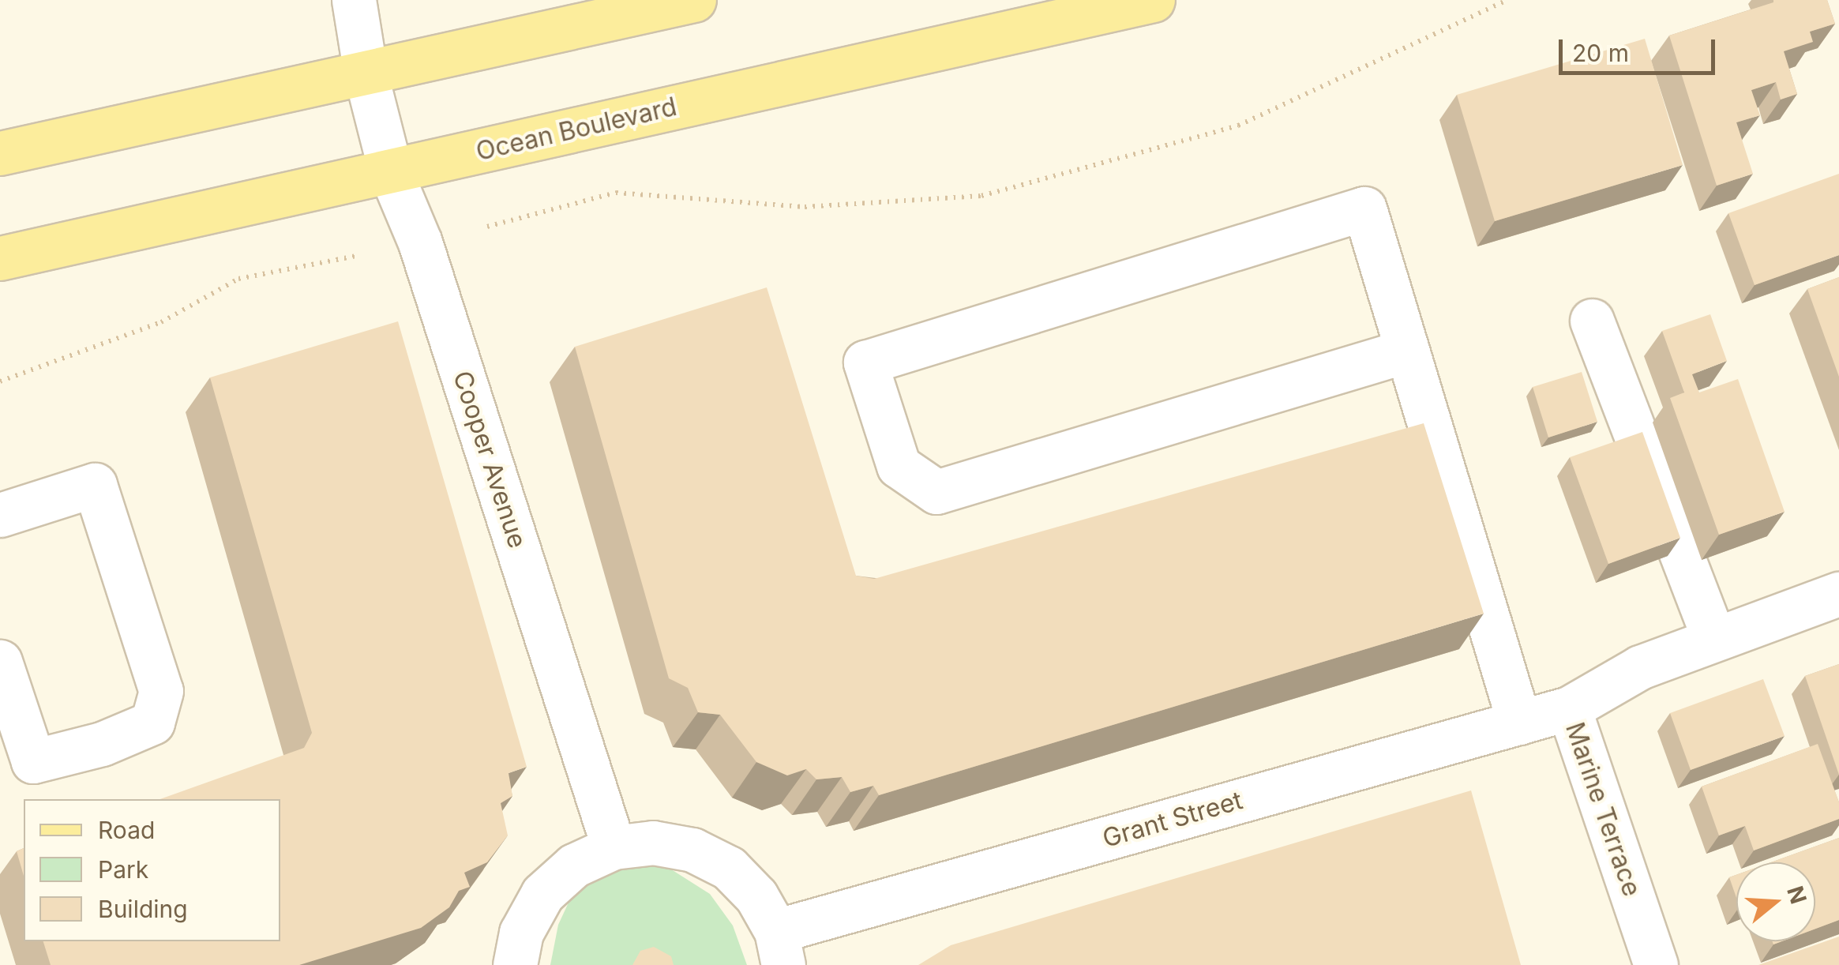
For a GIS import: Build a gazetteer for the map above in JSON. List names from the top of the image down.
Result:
{
  "streets": {
    "main road": ["Ocean Boulevard"],
    "street": ["Cooper Avenue", "Marine Terrace", "Grant Street"]
  },
  "crossings": [
    ["Ocean Boulevard", "Cooper Avenue"],
    ["Marine Terrace", "Grant Street"]
  ],
  "legend": ["Road", "Park", "Building"],
  "scale_bar": "20 m",
  "north": "right"
}
